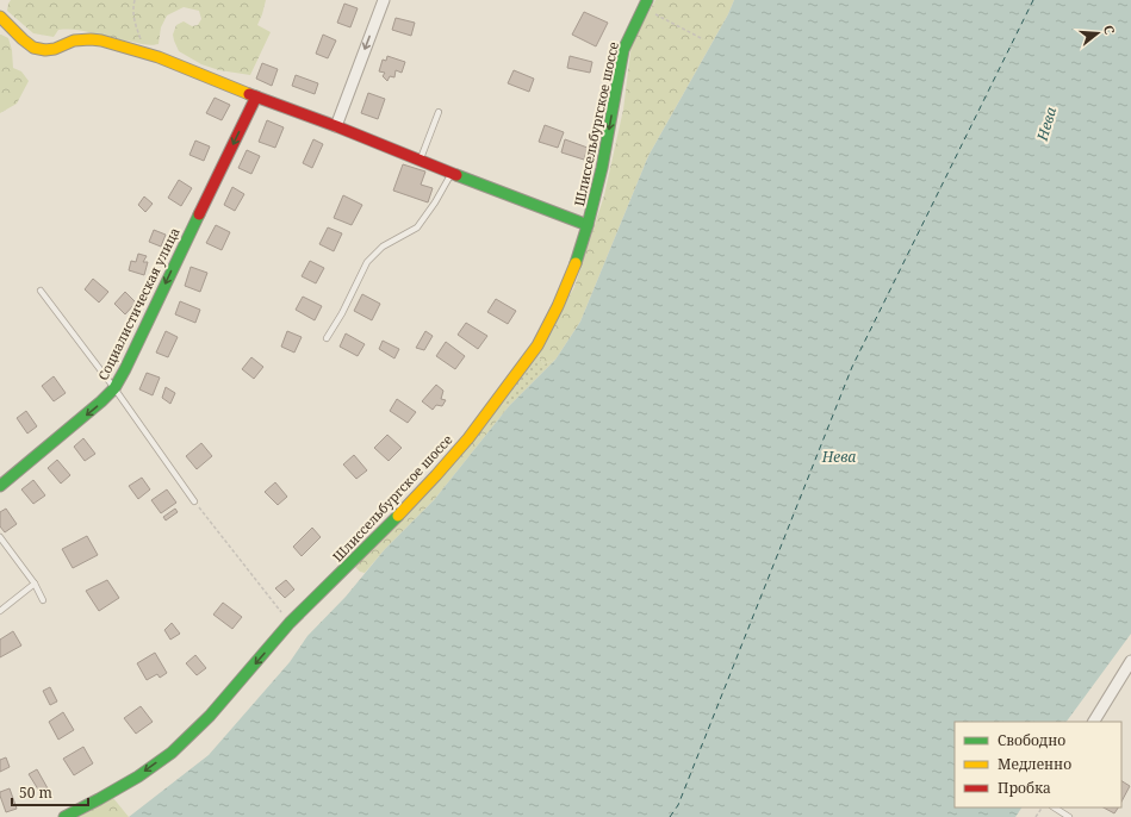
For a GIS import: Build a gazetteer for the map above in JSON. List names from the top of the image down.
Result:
{
  "streets": {
    "street": ["Шлиссельбургское шоссе", "Социалистическая улица"]
  },
  "one_way": ["Шлиссельбургское шоссе", "Социалистическая улица"],
  "water": ["Нева"],
  "legend": ["Свободно", "Медленно", "Пробка"],
  "scale_bar": "50 m",
  "north": "right"
}
